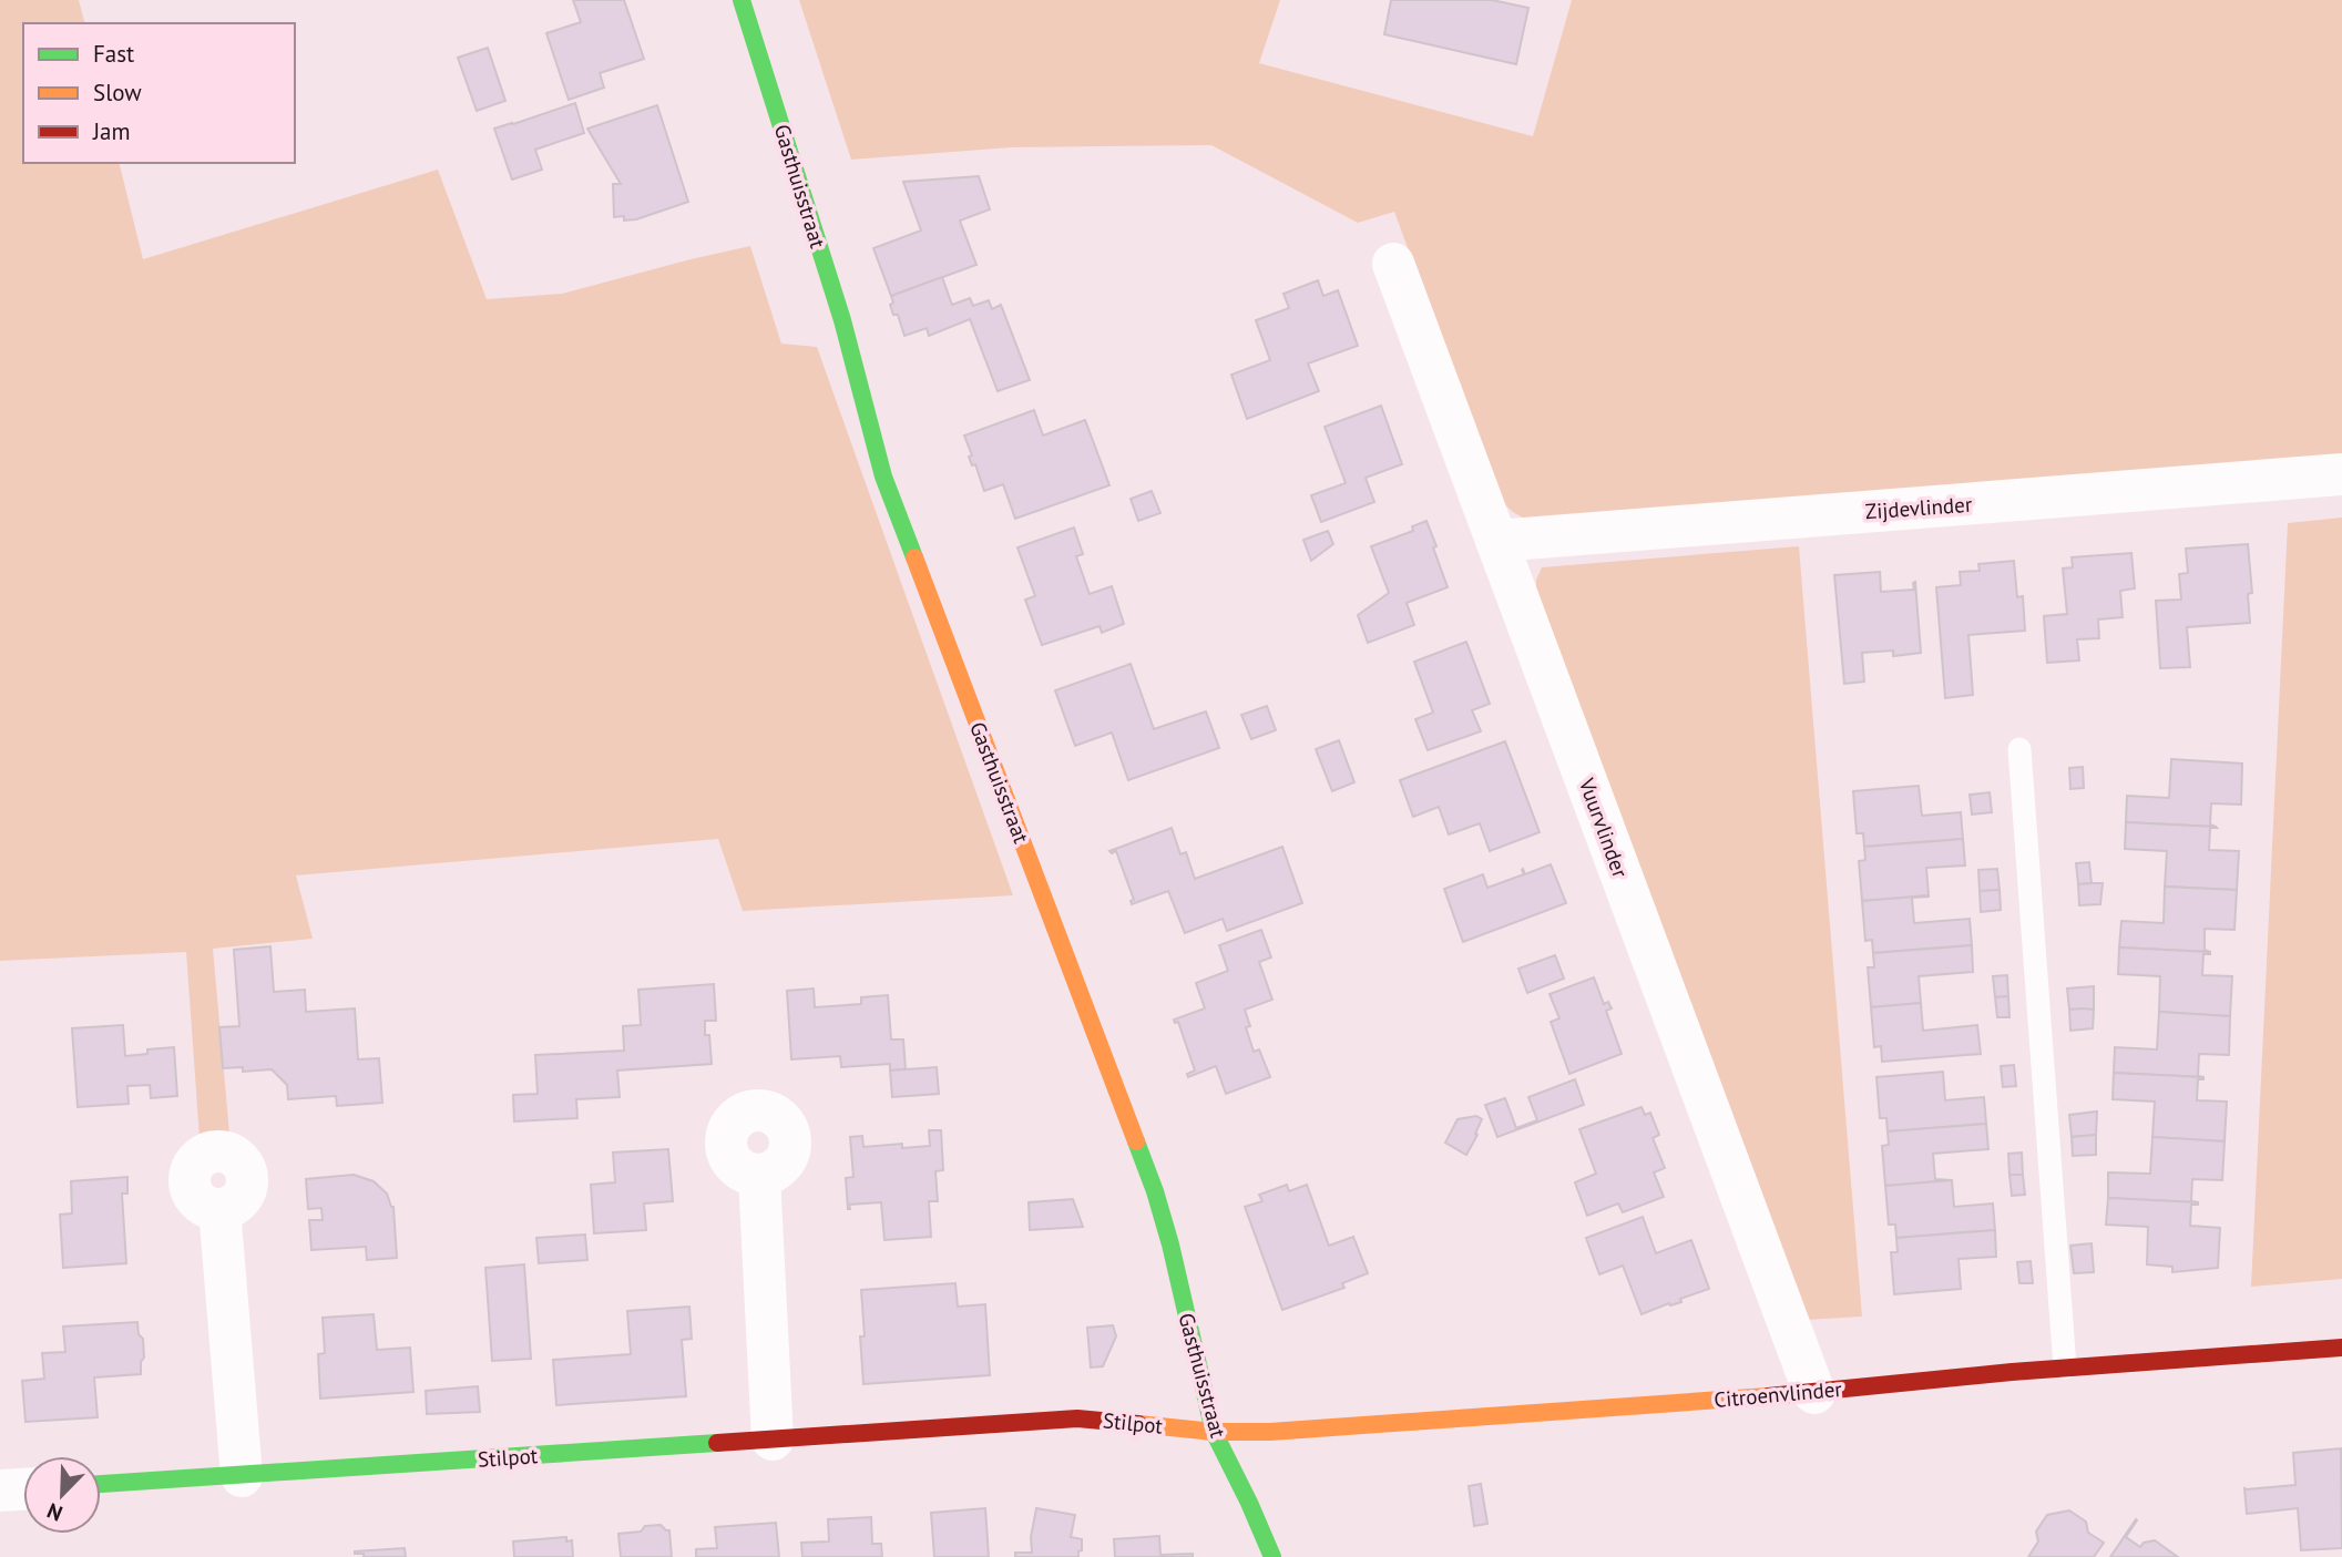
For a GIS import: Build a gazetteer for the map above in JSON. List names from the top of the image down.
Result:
{
  "streets": {
    "street": [
      "Gasthuisstraat",
      "Zijdevlinder",
      "Vuurvlinder",
      "Citroenvlinder",
      "Stilpot"
    ]
  },
  "crossings": [
    ["Gasthuisstraat", "Citroenvlinder"],
    ["Gasthuisstraat", "Stilpot"],
    ["Zijdevlinder", "Vuurvlinder"],
    ["Vuurvlinder", "Citroenvlinder"],
    ["Citroenvlinder", "Stilpot"]
  ],
  "legend": ["Fast", "Slow", "Jam"],
  "north": "bottom left"
}
